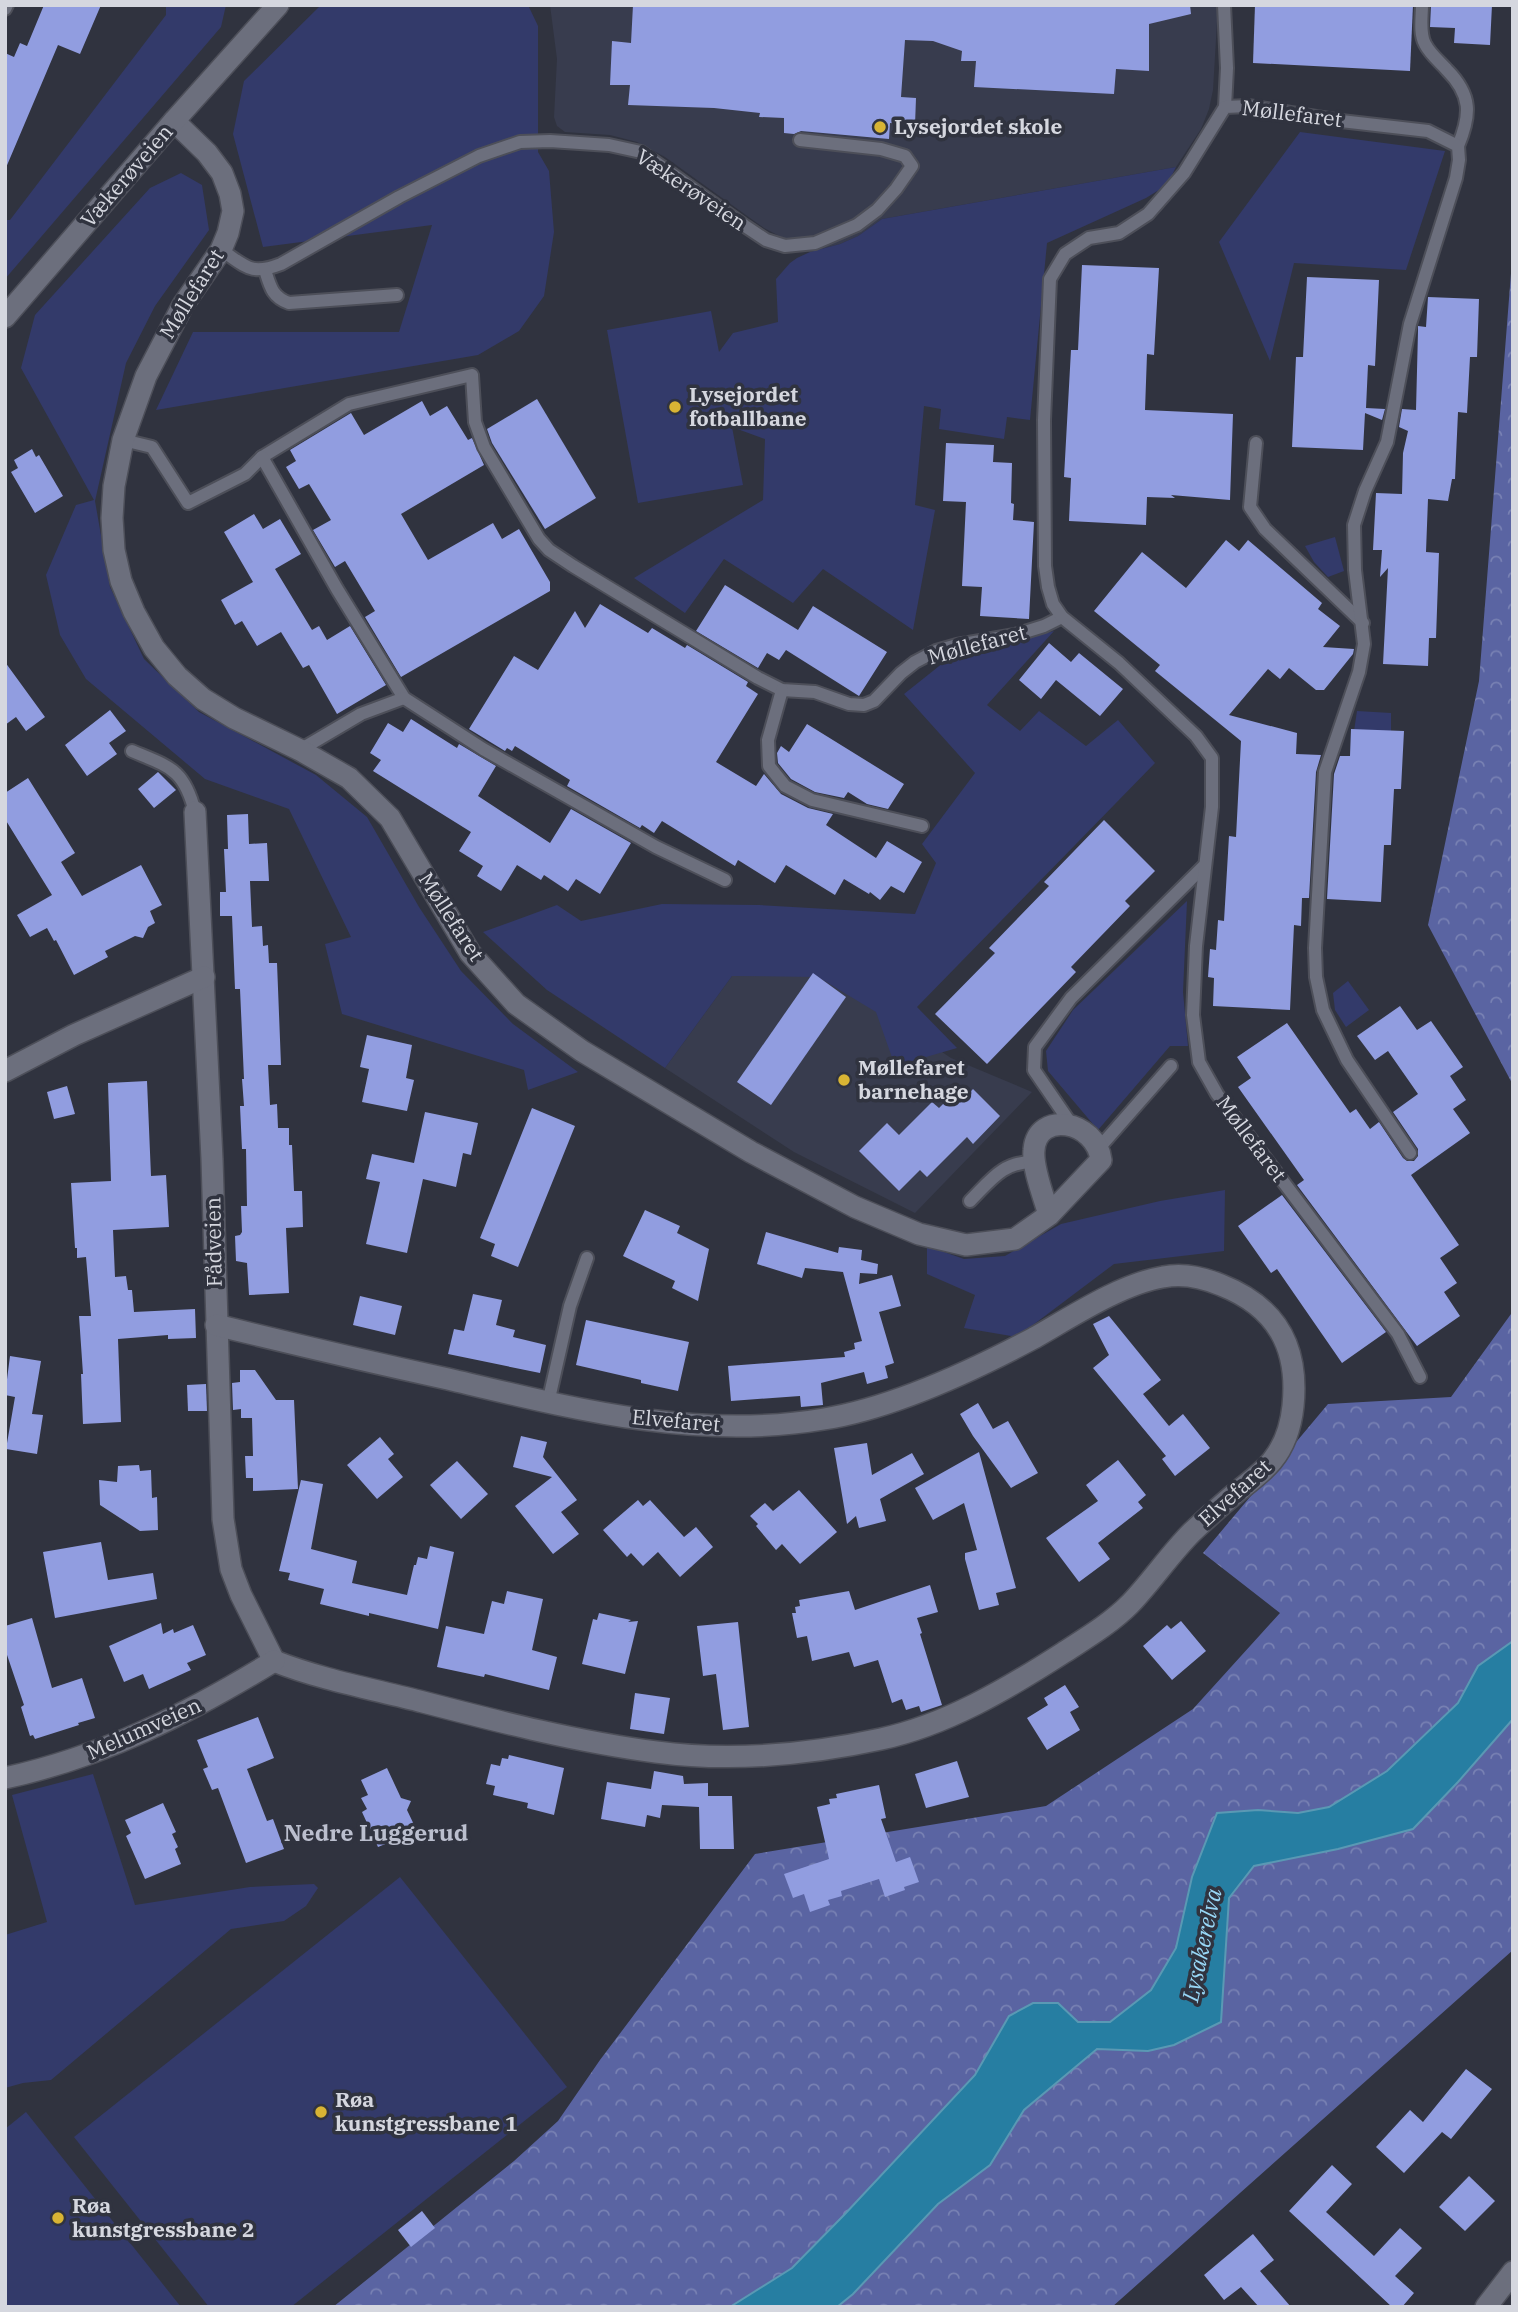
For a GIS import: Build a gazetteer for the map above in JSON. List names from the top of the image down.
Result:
{
  "streets": {
    "street": [
      "Møllefaret",
      "Vækerøveien",
      "Fådveien",
      "Elvefaret",
      "Melumveien"
    ]
  },
  "crossings": [
    ["Møllefaret", "Vækerøveien"],
    ["Fådveien", "Elvefaret"],
    ["Fådveien", "Melumveien"],
    ["Elvefaret", "Melumveien"]
  ],
  "districts": ["Nedre Luggerud"],
  "water": ["Lysakerelva"],
  "places": [
    "Lysejordet skole",
    "Lysejordet fotballbane",
    "Møllefaret barnehage",
    "Røa kunstgressbane 1",
    "Røa kunstgressbane 2"
  ]
}
